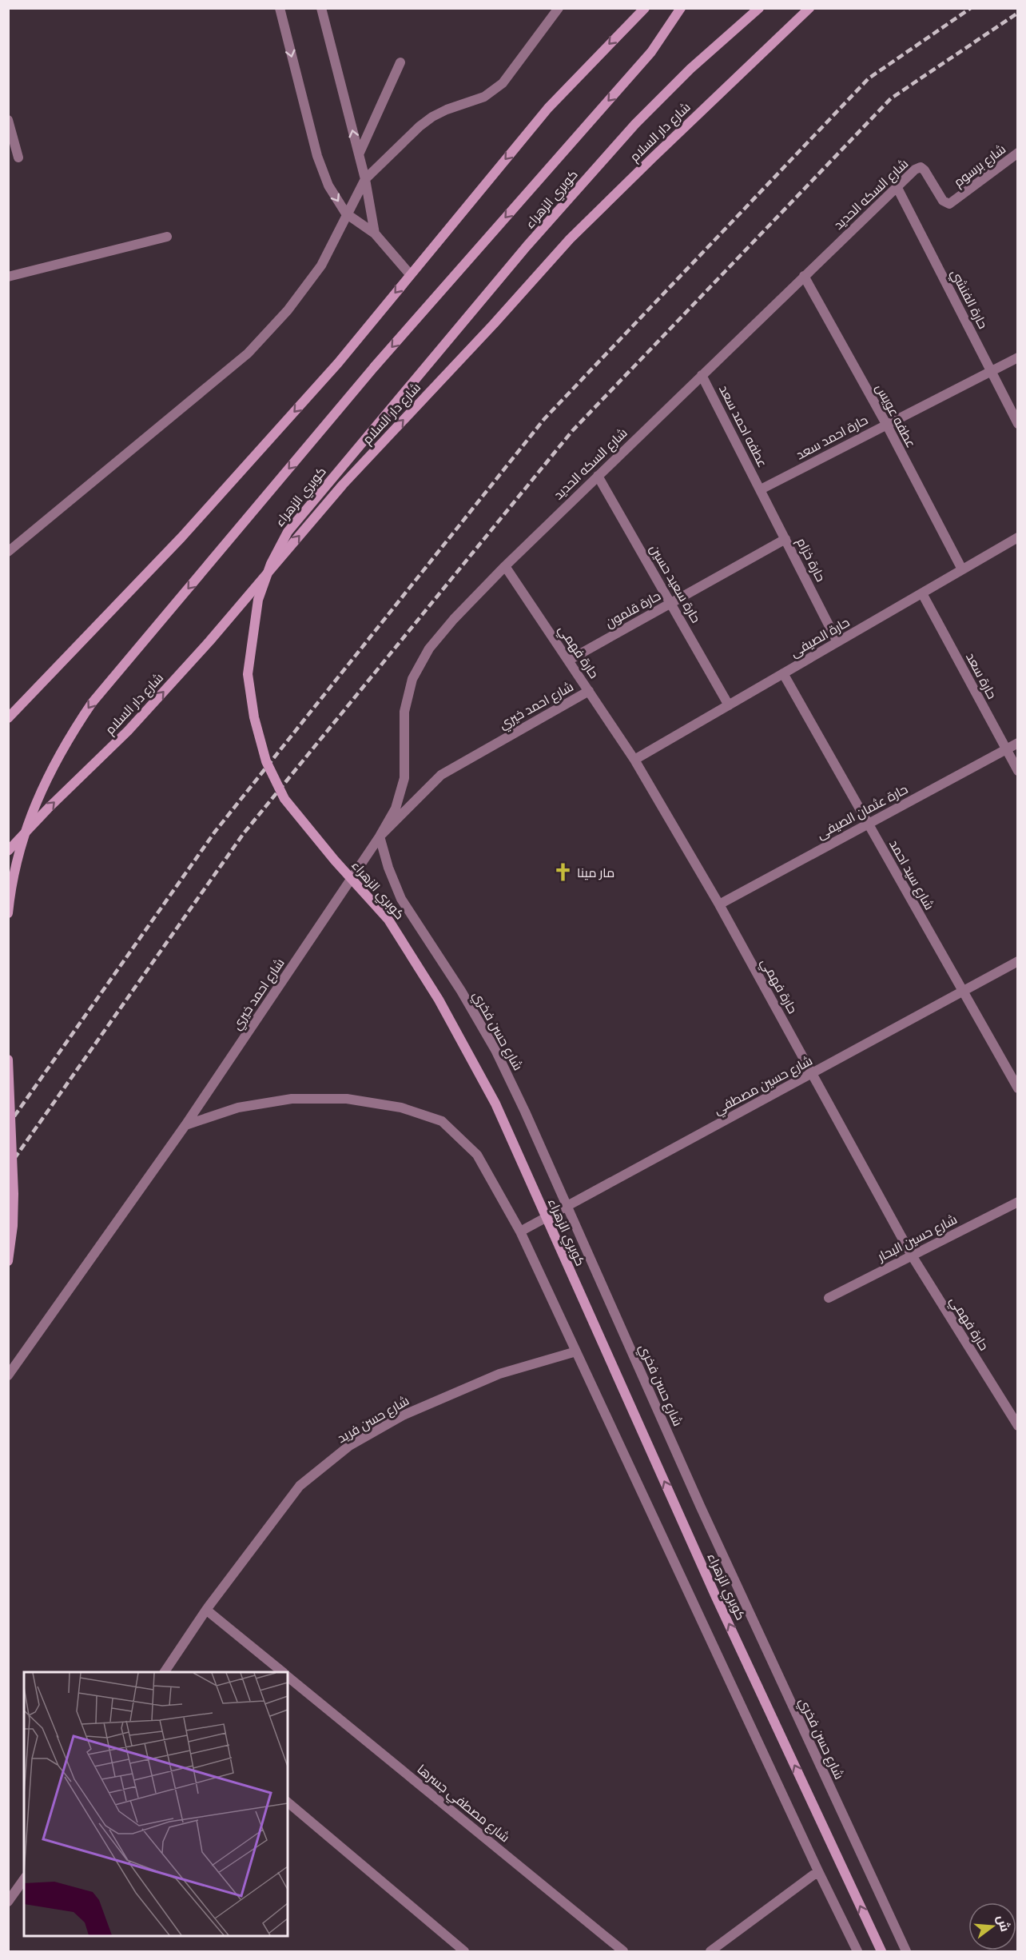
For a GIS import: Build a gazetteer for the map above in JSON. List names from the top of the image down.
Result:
{
  "streets": {
    "main road": ["شارع دار السلام", "كوبري الزهراء"],
    "street": [
      "شارع برسوم",
      "شارع السكه الحديد",
      "حارة الفنشي",
      "عطفه عويس",
      "عطفه احمد سعد",
      "حارة احمد سعد",
      "حارة خزام",
      "حارة سعيد حسين",
      "حارة قلمون",
      "حارة الصيفى",
      "حارة فهمي",
      "حارة سعد",
      "شارع احمد خيري",
      "حارة عثمان الصيفى",
      "شارع سيد احمد",
      "شارع حسن فخري",
      "شارع حسين مصطفي",
      "شارع حسين البحار",
      "شارع حسن فريد",
      "شارع مصطفي جسرها"
    ]
  },
  "crossings": [
    ["شارع برسوم", "شارع السكه الحديد"],
    ["شارع السكه الحديد", "حارة الفنشي"],
    ["شارع السكه الحديد", "عطفه عويس"],
    ["شارع السكه الحديد", "عطفه احمد سعد"],
    ["شارع السكه الحديد", "حارة سعيد حسين"],
    ["شارع السكه الحديد", "حارة فهمي"],
    ["شارع السكه الحديد", "شارع احمد خيري"],
    ["شارع السكه الحديد", "شارع حسن فخري"],
    ["حارة الفنشي", "حارة احمد سعد"],
    ["عطفه عويس", "حارة احمد سعد"],
    ["عطفه عويس", "حارة الصيفى"],
    ["عطفه احمد سعد", "حارة احمد سعد"],
    ["عطفه احمد سعد", "حارة خزام"],
    ["حارة احمد سعد", "حارة خزام"],
    ["حارة خزام", "حارة قلمون"],
    ["حارة خزام", "حارة الصيفى"],
    ["حارة سعيد حسين", "حارة قلمون"],
    ["حارة سعيد حسين", "حارة الصيفى"],
    ["حارة قلمون", "حارة فهمي"],
    ["حارة الصيفى", "حارة فهمي"],
    ["حارة الصيفى", "حارة سعد"],
    ["حارة الصيفى", "شارع سيد احمد"],
    ["حارة فهمي", "شارع احمد خيري"],
    ["حارة فهمي", "حارة عثمان الصيفى"],
    ["حارة فهمي", "شارع حسين مصطفي"],
    ["حارة فهمي", "شارع حسين البحار"],
    ["حارة سعد", "حارة عثمان الصيفى"],
    ["شارع احمد خيري", "شارع حسن فخري"],
    ["حارة عثمان الصيفى", "شارع سيد احمد"],
    ["شارع سيد احمد", "شارع حسين مصطفي"],
    ["شارع حسن فخري", "شارع حسين مصطفي"],
    ["شارع حسن فريد", "شارع مصطفي جسرها"]
  ],
  "one_way": ["شارع دار السلام"],
  "places": {
    "church": ["مار مينا"]
  },
  "north": "right"
}
